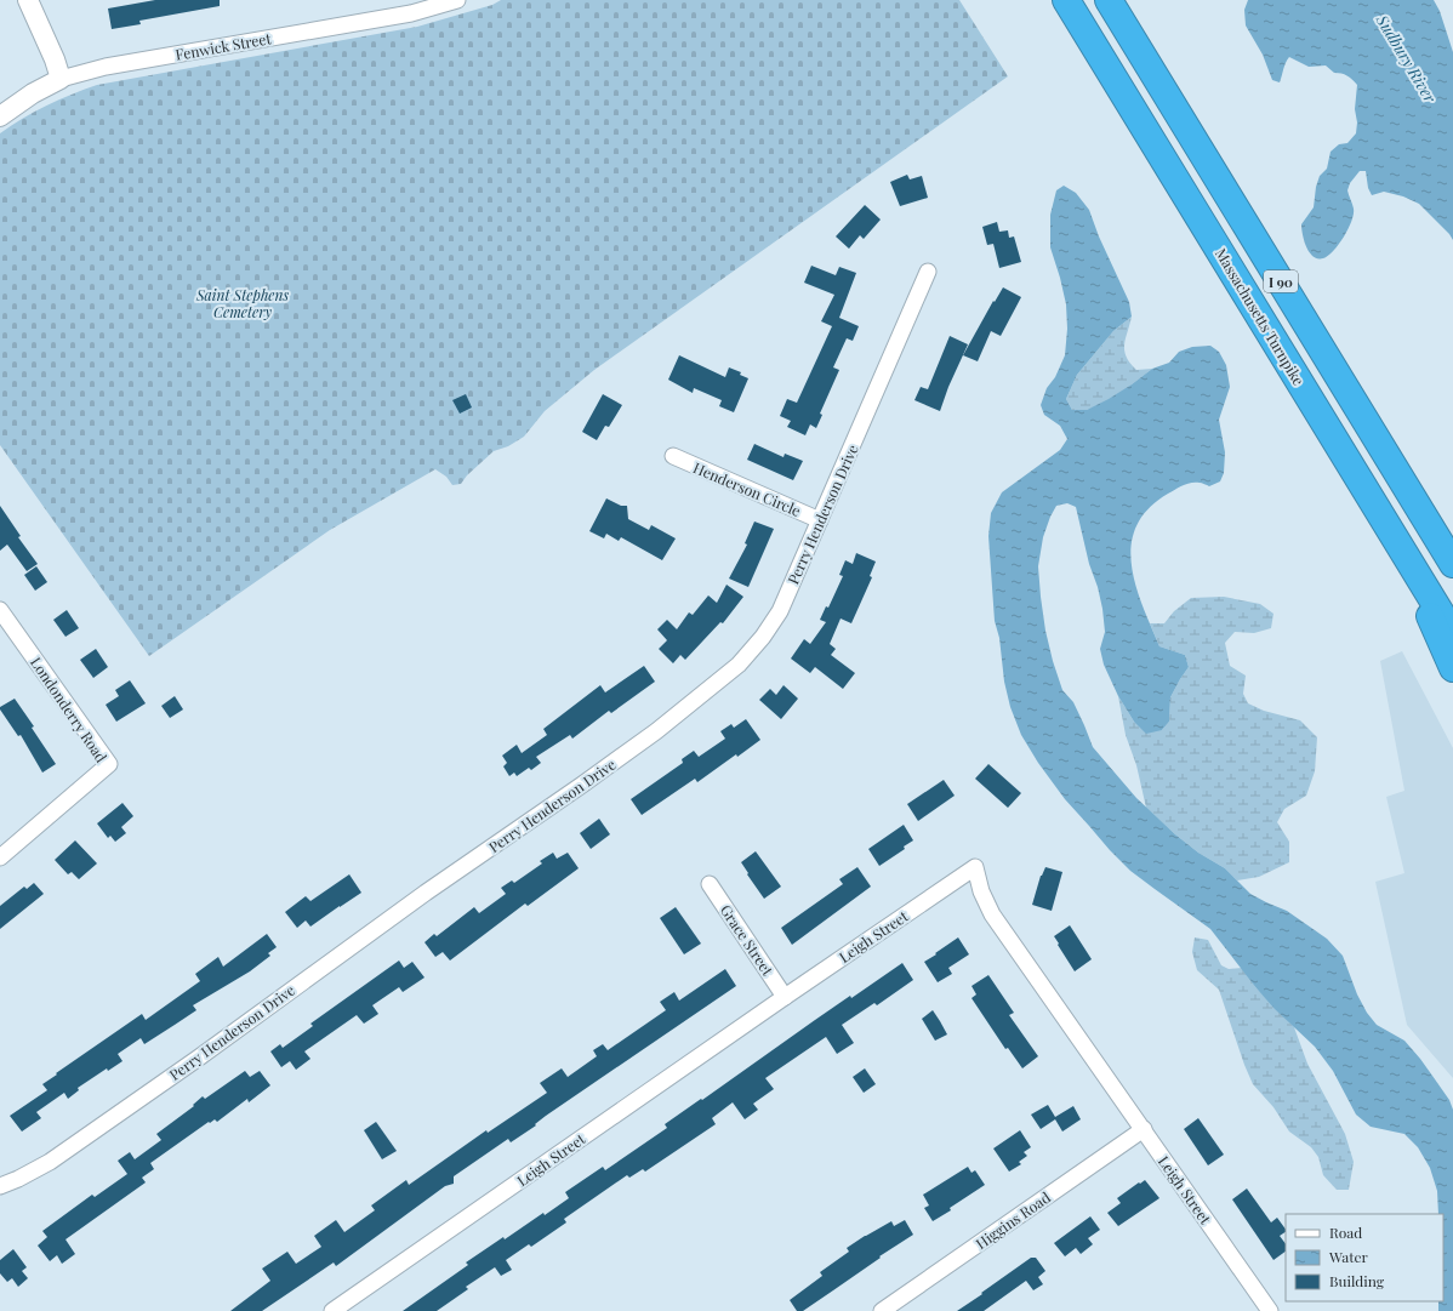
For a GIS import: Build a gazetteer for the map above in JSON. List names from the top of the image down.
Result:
{
  "streets": {
    "highway": ["I 90", "Massachusetts Turnpike"],
    "street": [
      "Fenwick Street",
      "Henderson Circle",
      "Perry Henderson Drive",
      "Londonderry Road",
      "Leigh Street",
      "Grace Street",
      "Higgins Road"
    ]
  },
  "crossings": [
    ["Henderson Circle", "Perry Henderson Drive"],
    ["Leigh Street", "Grace Street"],
    ["Leigh Street", "Higgins Road"]
  ],
  "water": ["Sudbury River"],
  "parks": ["Saint Stephens Cemetery"],
  "legend": ["Road", "Water", "Building"]
}
